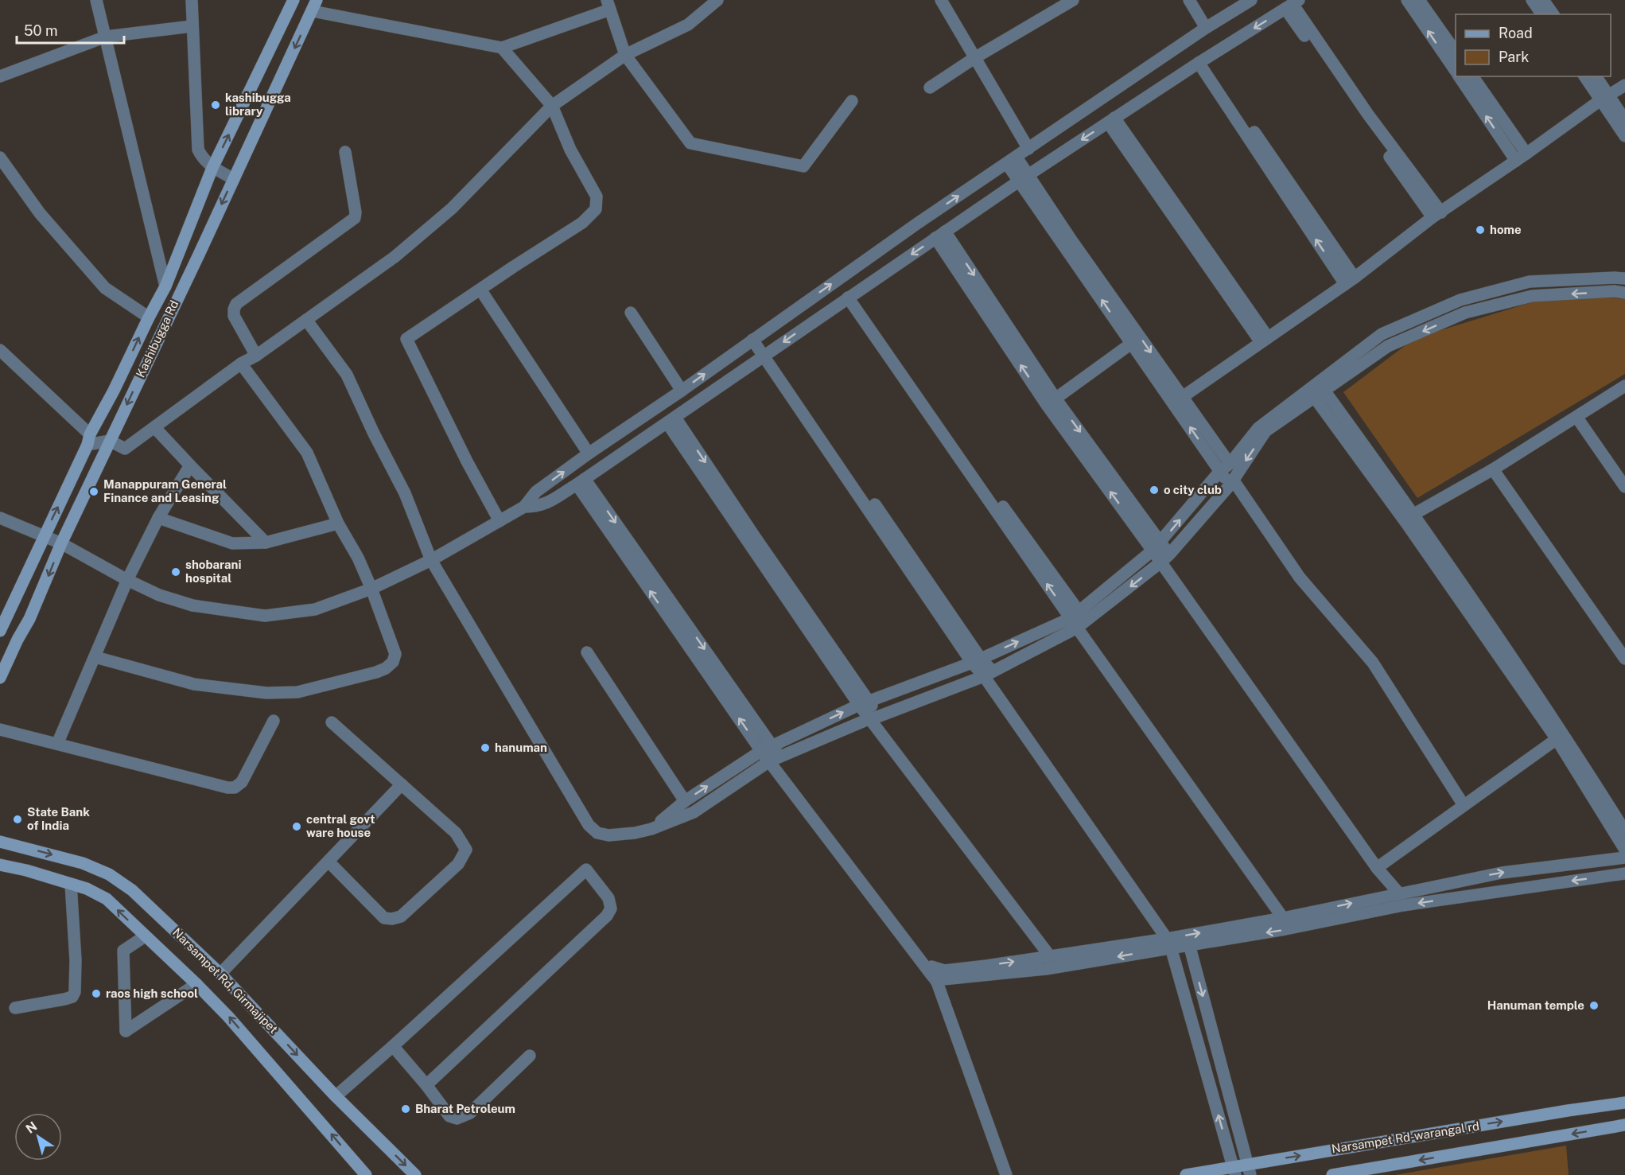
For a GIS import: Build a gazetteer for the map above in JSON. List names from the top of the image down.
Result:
{
  "streets": {
    "main road": ["Kashibugga Rd", "Narsampet Rd, Girmajipet", "Narsampet Rd-warangal rd"]
  },
  "places": [
    "kashibugga library",
    "home",
    "o city club",
    "Manappuram General Finance and Leasing",
    "shobarani hospital",
    "hanuman",
    "State Bank of India",
    "central govt ware house",
    "raos high school",
    "Hanuman temple",
    "Bharat Petroleum"
  ],
  "legend": ["Road", "Park"],
  "scale_bar": "50 m",
  "north": "top left"
}
